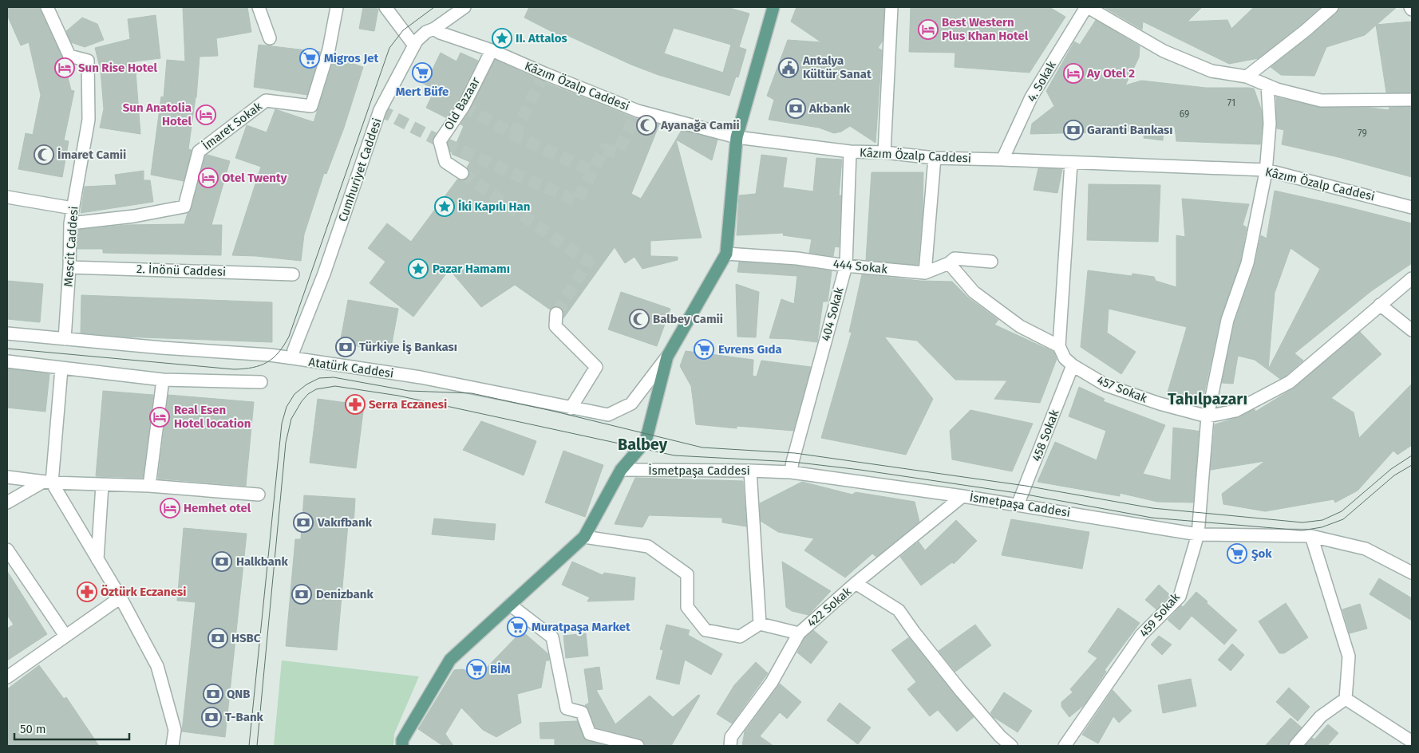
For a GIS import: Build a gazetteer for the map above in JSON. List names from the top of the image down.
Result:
{
  "streets": {
    "street": [
      "4. Sokak",
      "Kâzım Özalp Caddesi",
      "Old Bazaar",
      "İmaret Sokak",
      "Cumhuriyet Caddesi",
      "Mescit Caddesi",
      "444 Sokak",
      "2. İnönü Caddesi",
      "404 Sokak",
      "Atatürk Caddesi",
      "457 Sokak",
      "458 Sokak",
      "İsmetpaşa Caddesi",
      "422 Sokak",
      "459 Sokak"
    ]
  },
  "crossings": [
    ["4. Sokak", "Kâzım Özalp Caddesi"],
    ["Kâzım Özalp Caddesi", "Old Bazaar"],
    ["Kâzım Özalp Caddesi", "Cumhuriyet Caddesi"],
    ["Kâzım Özalp Caddesi", "404 Sokak"],
    ["Kâzım Özalp Caddesi", "459 Sokak"],
    ["İmaret Sokak", "Mescit Caddesi"],
    ["Cumhuriyet Caddesi", "Atatürk Caddesi"],
    ["Mescit Caddesi", "2. İnönü Caddesi"],
    ["Mescit Caddesi", "Atatürk Caddesi"],
    ["444 Sokak", "404 Sokak"],
    ["404 Sokak", "İsmetpaşa Caddesi"],
    ["457 Sokak", "458 Sokak"],
    ["457 Sokak", "459 Sokak"],
    ["458 Sokak", "İsmetpaşa Caddesi"],
    ["İsmetpaşa Caddesi", "422 Sokak"],
    ["İsmetpaşa Caddesi", "459 Sokak"]
  ],
  "districts": ["Tahılpazarı", "Balbey"],
  "places": {
    "hotel": [
      "Best Western Plus Khan Hotel",
      "Sun Rise Hotel",
      "Ay Otel 2",
      "Sun Anatolia Hotel",
      "Otel Twenty",
      "Real Esen Hotel location",
      "Hemhet otel"
    ],
    "place": ["II. Attalos", "İki Kapılı Han", "Pazar Hamamı"],
    "supermarket": [
      "Migros Jet",
      "Mert Büfe",
      "Evrens Gıda",
      "Şok",
      "Muratpaşa Market",
      "BİM"
    ],
    "public building": ["Antalya Kültür Sanat"],
    "bank": [
      "Akbank",
      "Garanti Bankası",
      "Türkiye İş Bankası",
      "Vakıfbank",
      "Halkbank",
      "Denizbank",
      "HSBC",
      "QNB",
      "T-Bank"
    ],
    "mosque": ["Ayanağa Camii", "İmaret Camii", "Balbey Camii"],
    "pharmacy": ["Serra Eczanesi", "Öztürk Eczanesi"]
  },
  "house_numbers": ["71", "69", "79"],
  "scale_bar": "50 m"
}
